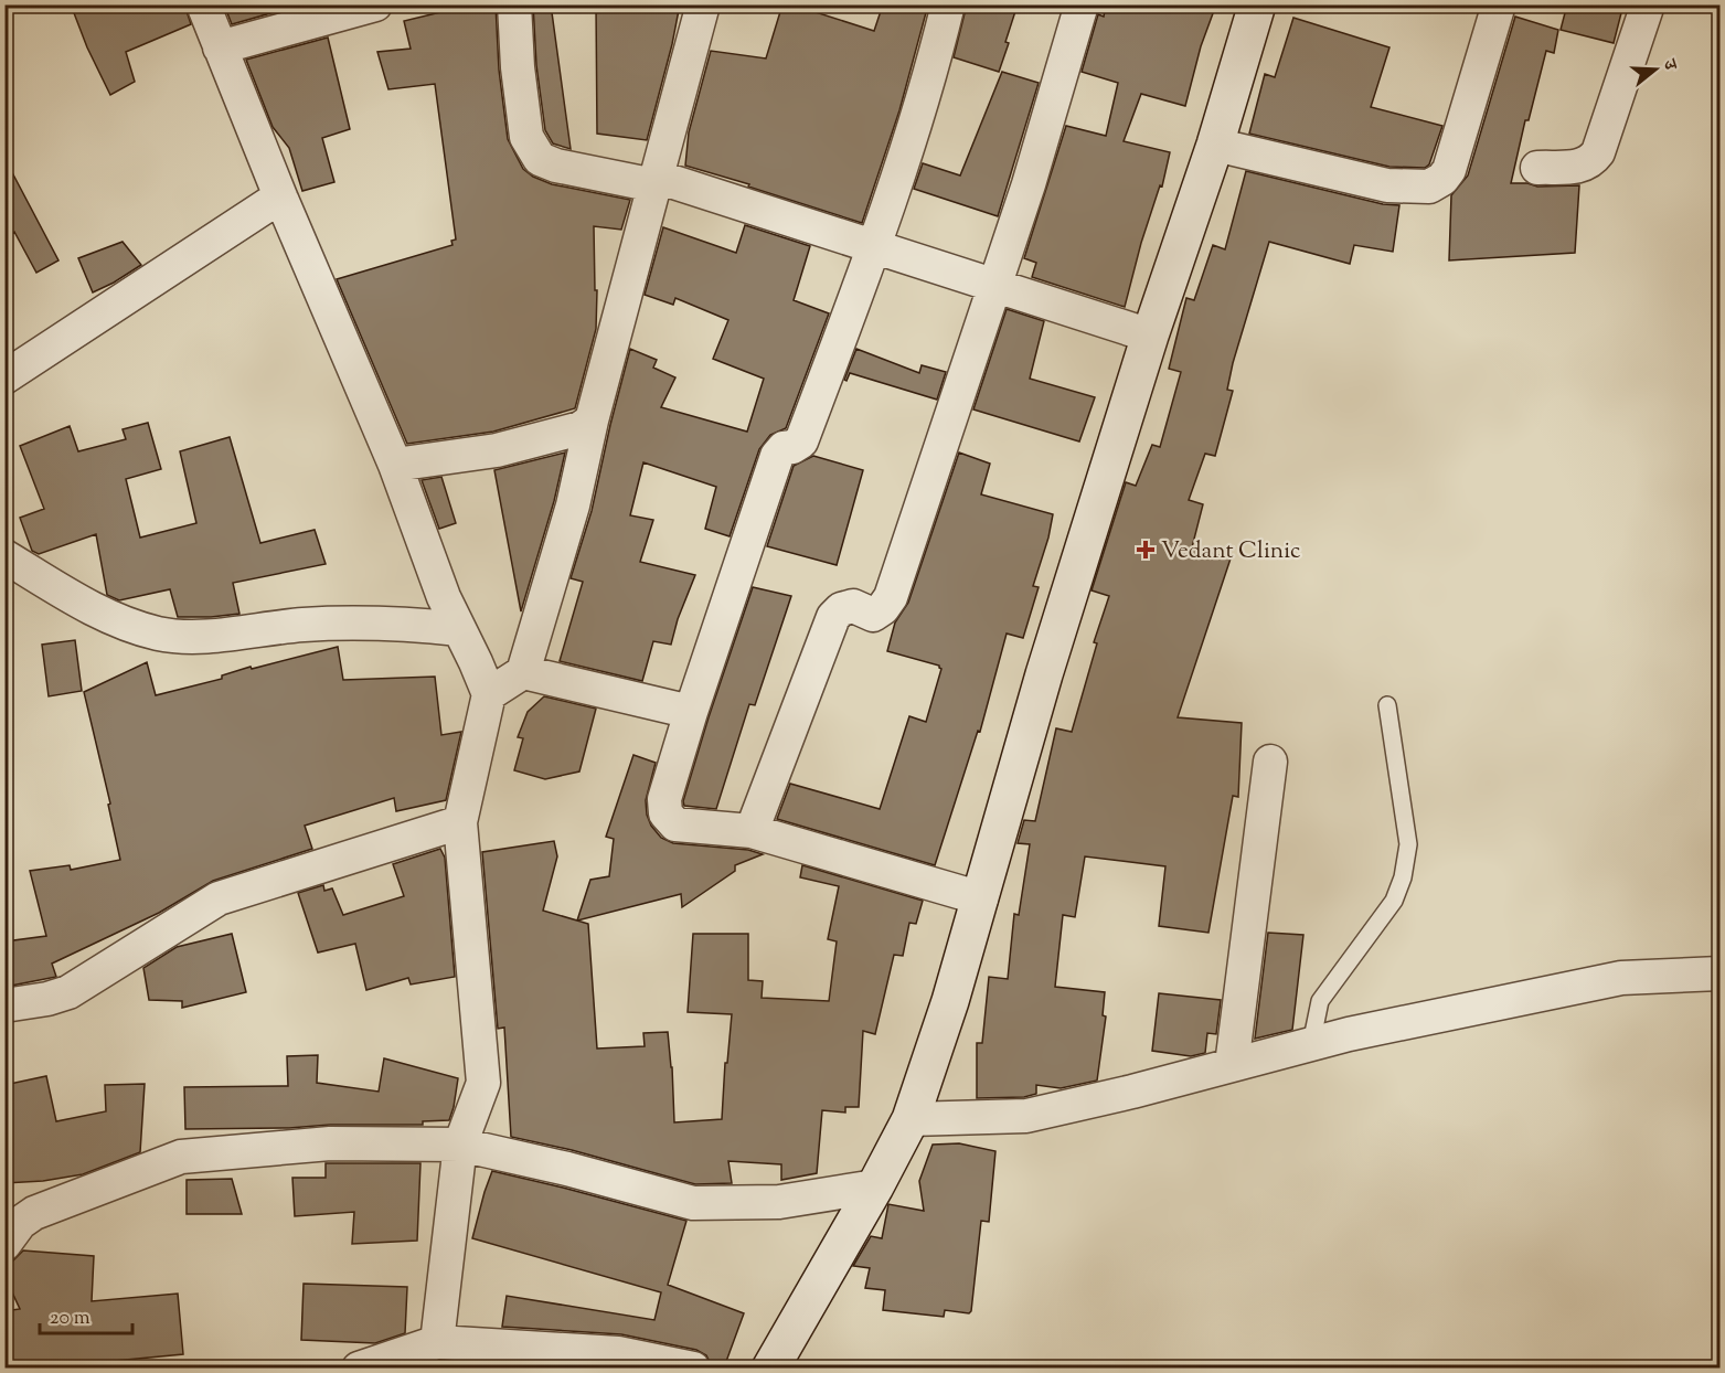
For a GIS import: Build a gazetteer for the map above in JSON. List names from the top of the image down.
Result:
{
  "places": {
    "health": ["Vedant Clinic"]
  },
  "scale_bar": "20 m",
  "north": "right"
}
